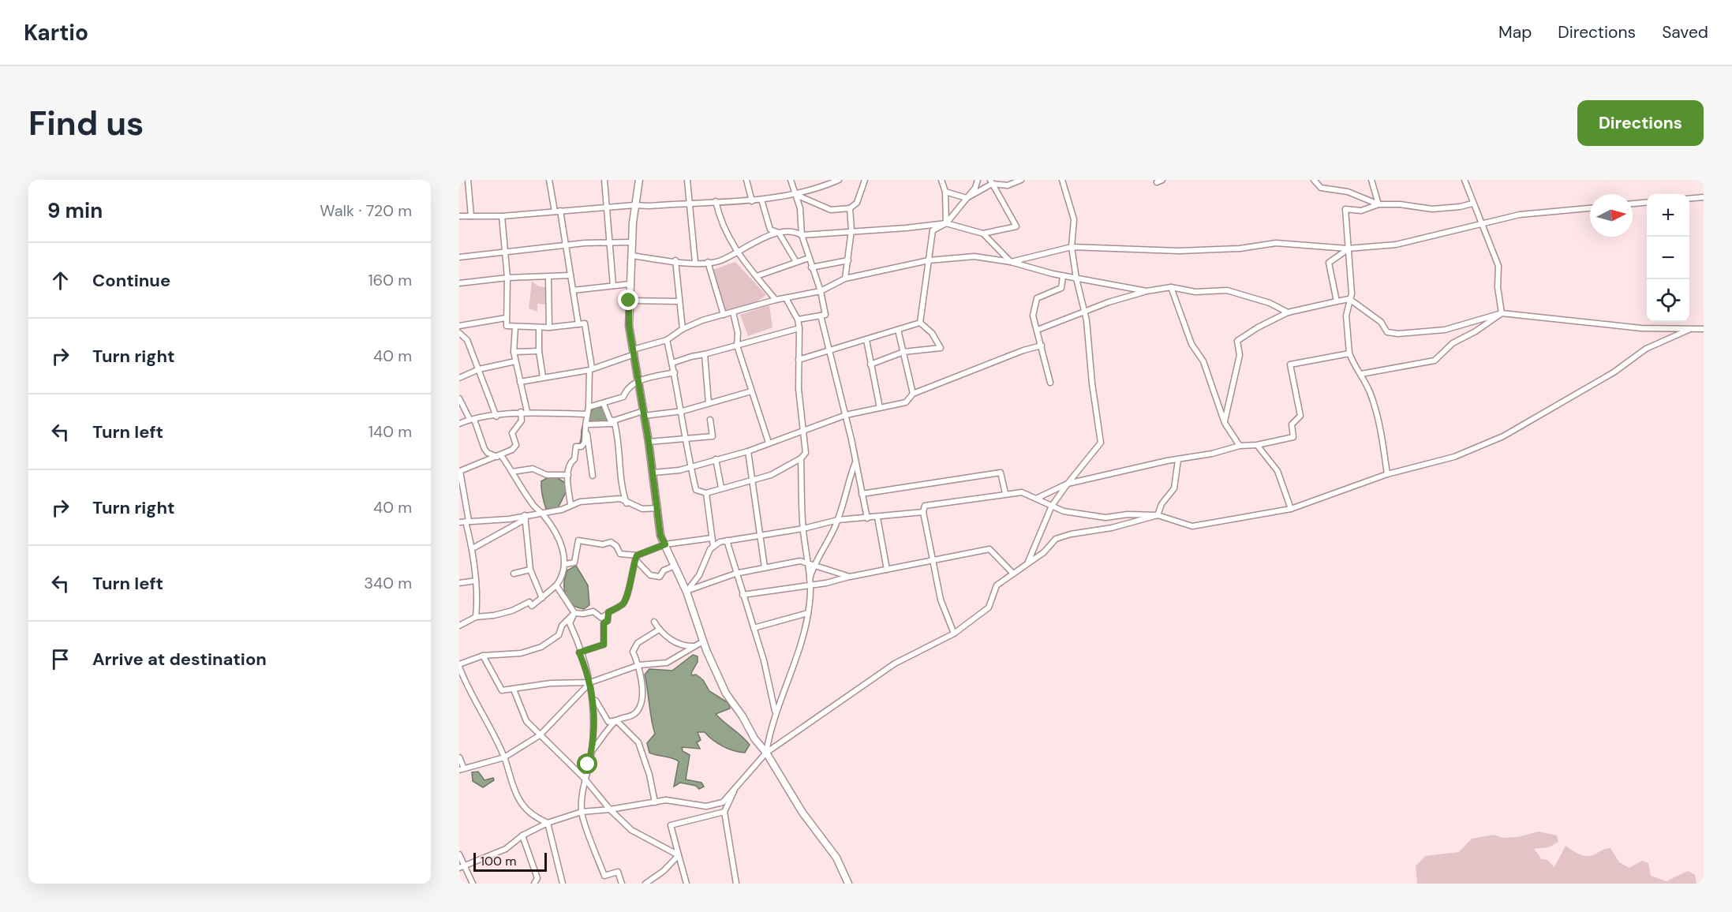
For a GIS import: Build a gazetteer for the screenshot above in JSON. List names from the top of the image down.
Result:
{
  "scale_bar": "100 m",
  "north": "right",
  "page": {
    "header": "Kartio",
    "nav": ["Map", "Directions", "Saved"],
    "buttons": "Directions",
    "title": "Find us",
    "heading": ["9 min", "Walk · 720 m"],
    "map_buttons": ["+", "−"],
    "list": [
      ["Continue", "160 m"],
      ["Turn right", "40 m"],
      ["Turn left", "140 m"],
      ["Turn right", "40 m"],
      ["Turn left", "340 m"],
      "Arrive at destination"
    ],
    "scale": "100 m"
  }
}
